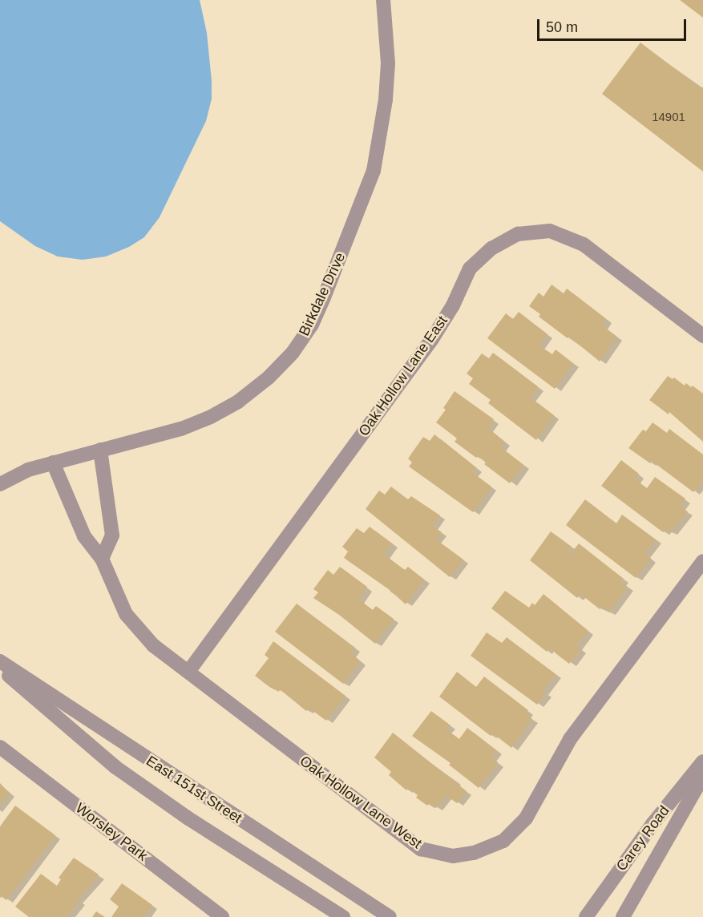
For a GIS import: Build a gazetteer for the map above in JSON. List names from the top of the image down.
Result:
{
  "streets": {
    "street": [
      "Birkdale Drive",
      "Oak Hollow Lane East",
      "East 151st Street",
      "Oak Hollow Lane West",
      "Worsley Park",
      "Carey Road"
    ]
  },
  "crossings": [
    ["Birkdale Drive", "Oak Hollow Lane West"],
    ["Oak Hollow Lane East", "Oak Hollow Lane West"]
  ],
  "house_numbers": ["14901"],
  "scale_bar": "50 m"
}
